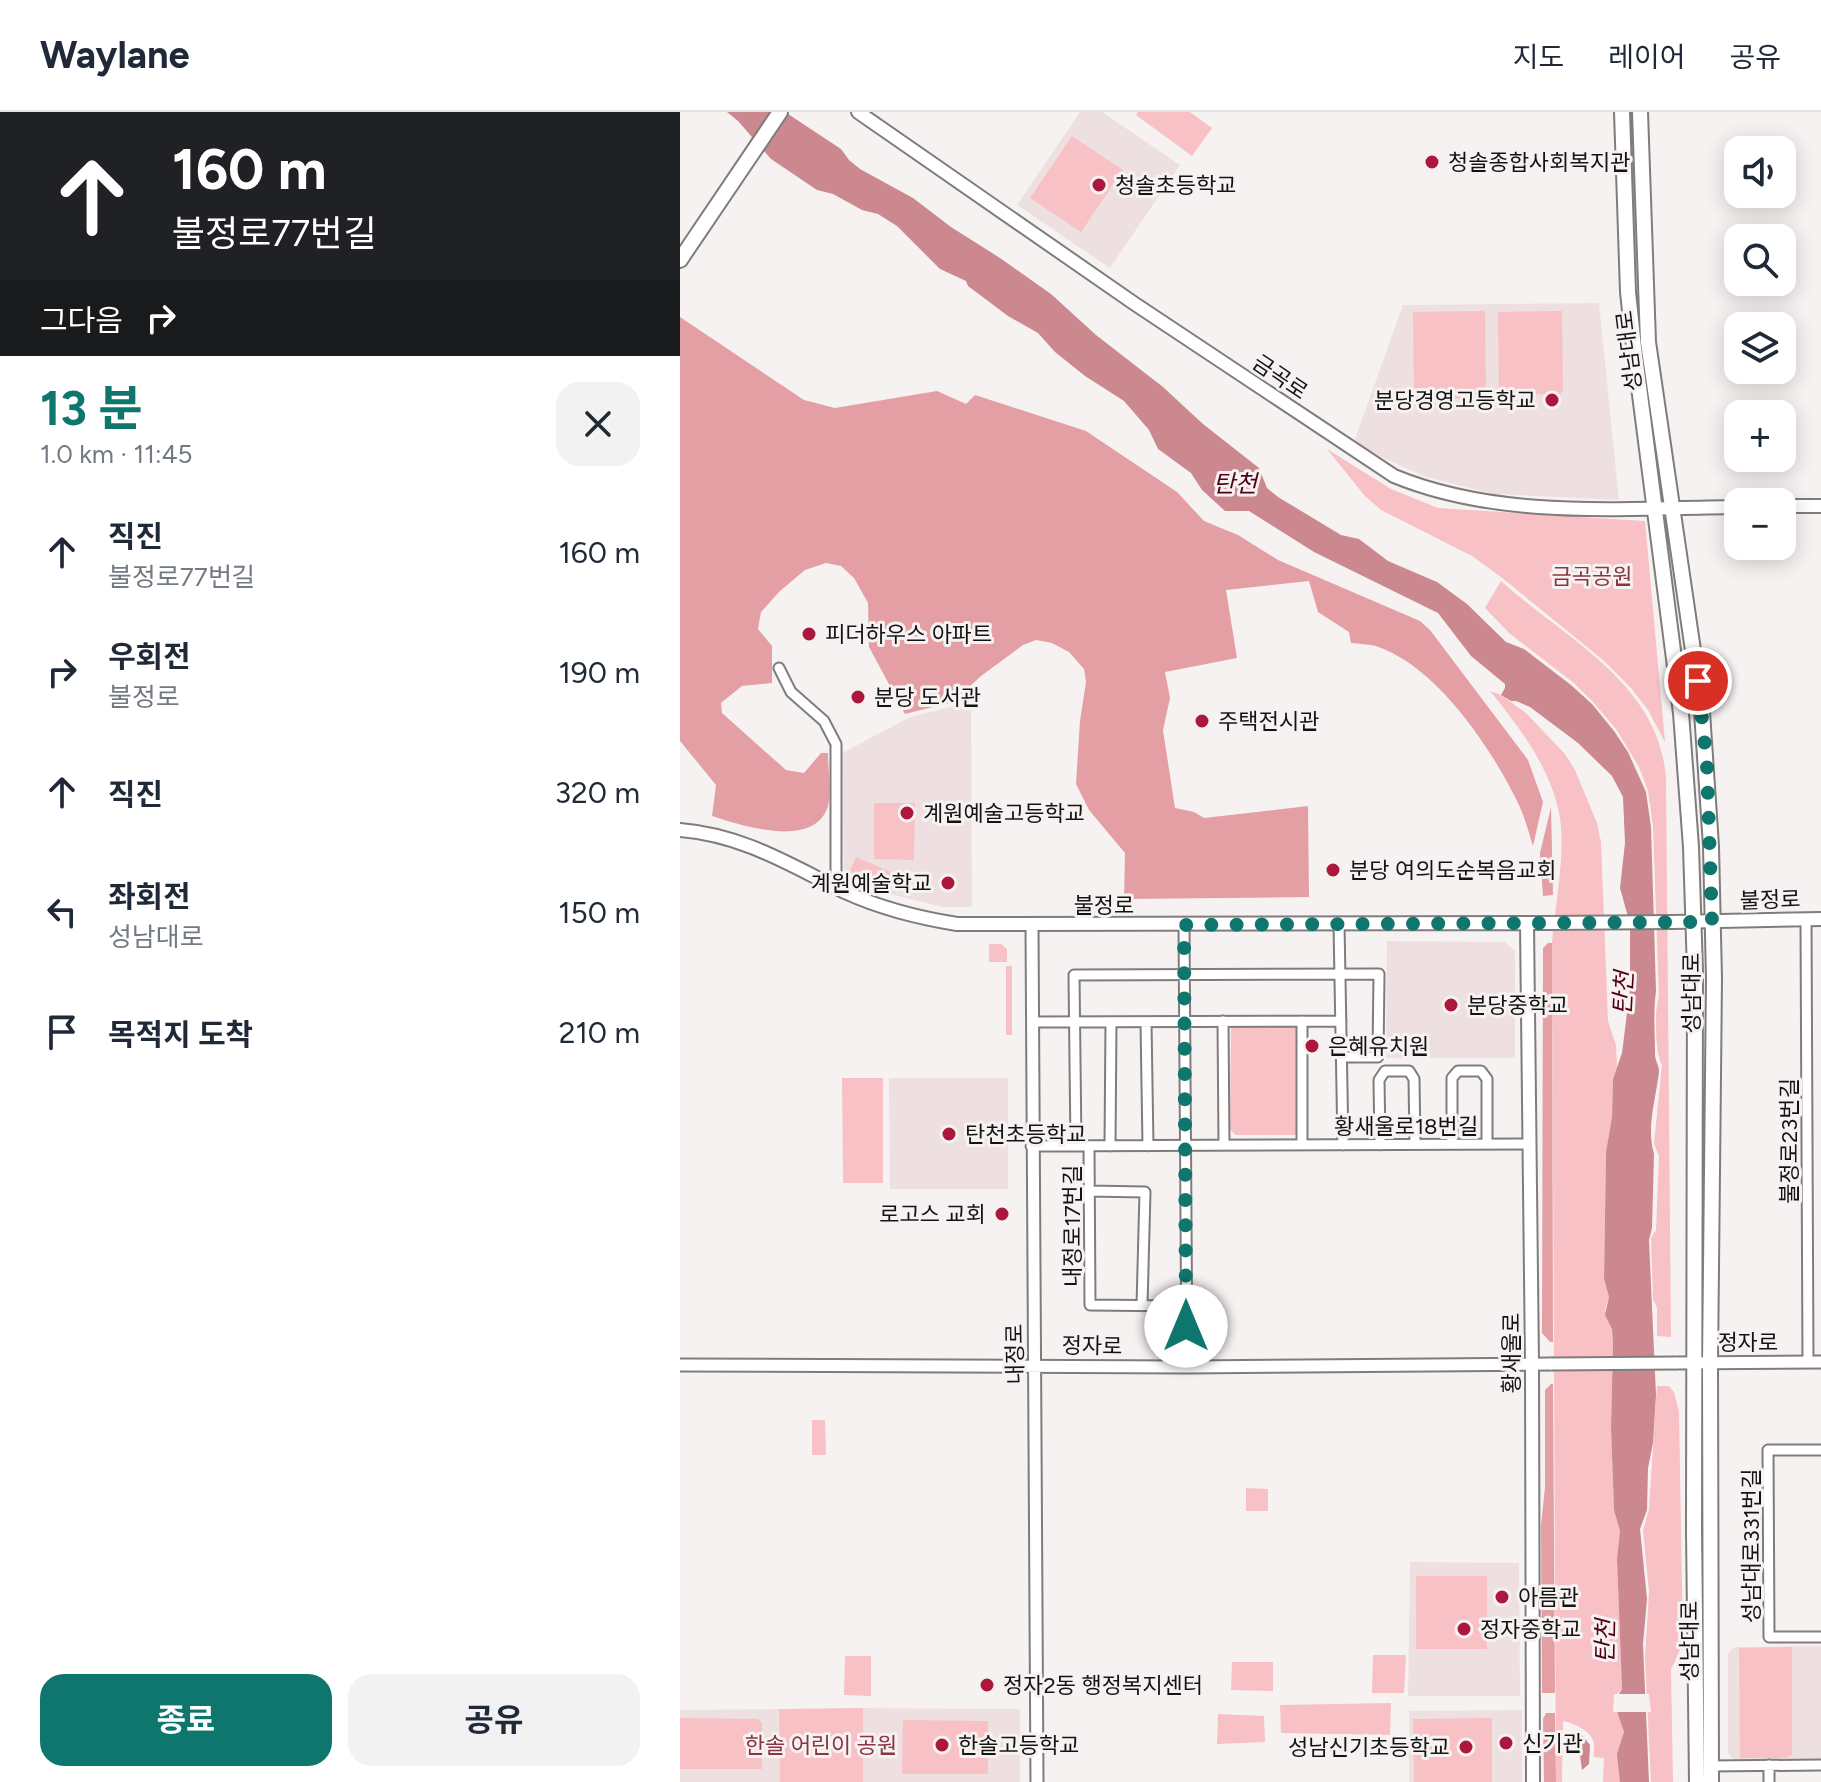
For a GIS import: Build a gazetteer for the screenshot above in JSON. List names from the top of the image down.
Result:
{
  "streets": {
    "main road": [
      "성남대로",
      "금곡로",
      "불정로",
      "황새울로"
    ],
    "street": [
      "황새울로18번길",
      "불정로23번길",
      "내정로17번길",
      "정자로",
      "내정로",
      "성남대로331번길"
    ]
  },
  "crossings": [
    ["성남대로", "금곡로"],
    ["성남대로", "불정로"],
    ["성남대로", "정자로"],
    ["불정로", "불정로23번길"],
    ["불정로", "황새울로"],
    ["불정로", "내정로"],
    ["황새울로18번길", "내정로17번길"],
    ["황새울로18번길", "황새울로"],
    ["불정로23번길", "정자로"],
    ["내정로17번길", "내정로"],
    ["정자로", "황새울로"],
    ["정자로", "내정로"]
  ],
  "water": ["탄천"],
  "parks": ["금곡공원", "한솔 어린이 공원"],
  "places": [
    "청솔종합사회복지관",
    "청솔초등학교",
    "분당경영고등학교",
    "피더하우스 아파트",
    "분당 도서관",
    "주택전시관",
    "계원예술고등학교",
    "분당 여의도순복음교회",
    "계원예술학교",
    "분당중학교",
    "은혜유치원",
    "탄천초등학교",
    "로고스 교회",
    "아름관",
    "정자중학교",
    "정자2동 행정복지센터",
    "신기관",
    "한솔고등학교",
    "성남신기초등학교"
  ],
  "page": {
    "header": "Waylane",
    "nav": ["지도", "레이어", "공유"],
    "turn": ["160 m", "불정로77번길"],
    "map_buttons": ["+", "−"],
    "then": "그다음",
    "heading": ["13 분", "1.0 km · 11:45"],
    "list": [
      {
        "name": "직진",
        "note": "불정로77번길",
        "value": "160 m"
      },
      {
        "name": "우회전",
        "note": "불정로",
        "value": "190 m"
      },
      {
        "name": "직진",
        "value": "320 m"
      },
      {
        "name": "좌회전",
        "note": "성남대로",
        "value": "150 m"
      },
      {
        "name": "목적지 도착",
        "value": "210 m"
      }
    ],
    "buttons": ["종료", "공유"]
  }
}
